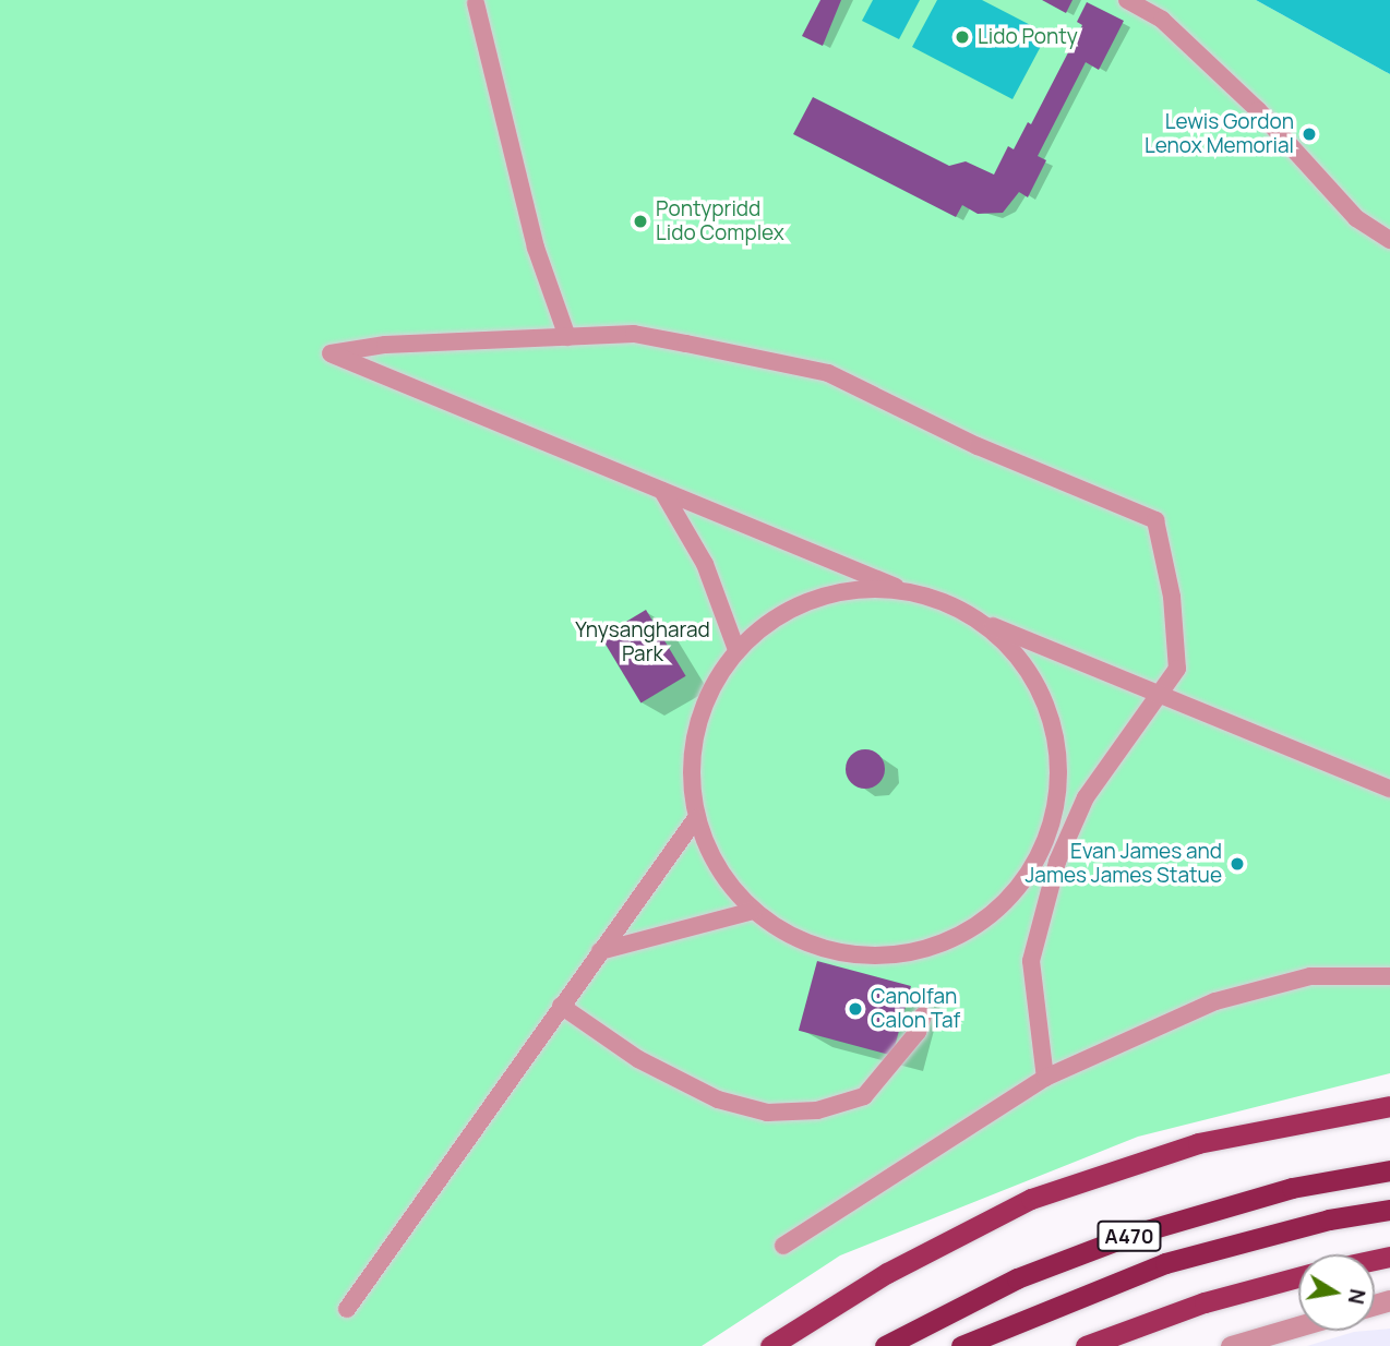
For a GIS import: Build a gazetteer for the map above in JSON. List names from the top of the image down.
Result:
{
  "streets": {
    "highway": ["A470"]
  },
  "parks": ["Ynysangharad Park"],
  "places": [
    "Lido Ponty",
    "Lewis Gordon Lenox Memorial",
    "Pontypridd Lido Complex",
    "Evan James and James James Statue",
    "Canolfan Calon Taf"
  ],
  "north": "right"
}
